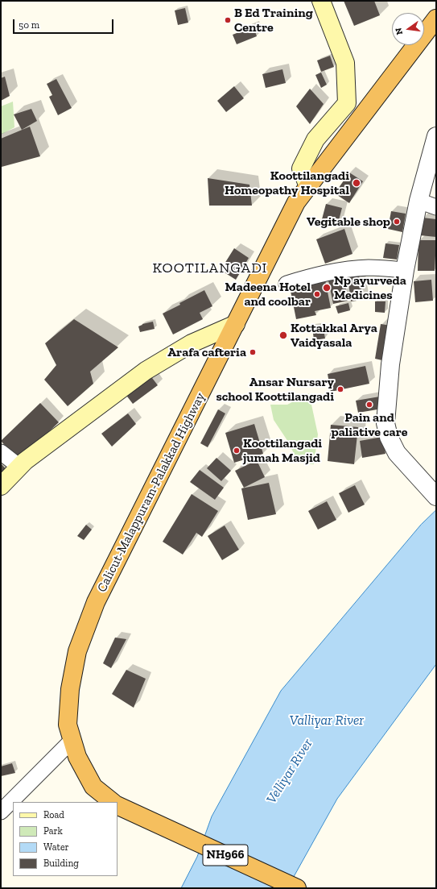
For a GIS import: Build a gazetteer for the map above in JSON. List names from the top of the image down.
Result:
{
  "streets": {
    "highway": ["Calicut-Malappuram-Palakkad Highway", "NH966"]
  },
  "districts": ["KOOTILANGADI"],
  "water": ["Valliyar River", "Velliyar River"],
  "places": [
    "B Ed Training Centre",
    "Koottilangadi Homeopathy Hospital",
    "Vegitable shop",
    "Np ayurveda Medicines",
    "Madeena Hotel and coolbar",
    "Kottakkal Arya Vaidyasala",
    "Arafa cafteria",
    "Ansar Nursary school Koottilangadi",
    "Pain and paliative care",
    "Koottilangadi jumah Masjid"
  ],
  "legend": [
    "Road",
    "Park",
    "Water",
    "Building"
  ],
  "scale_bar": "50 m",
  "north": "left"
}
